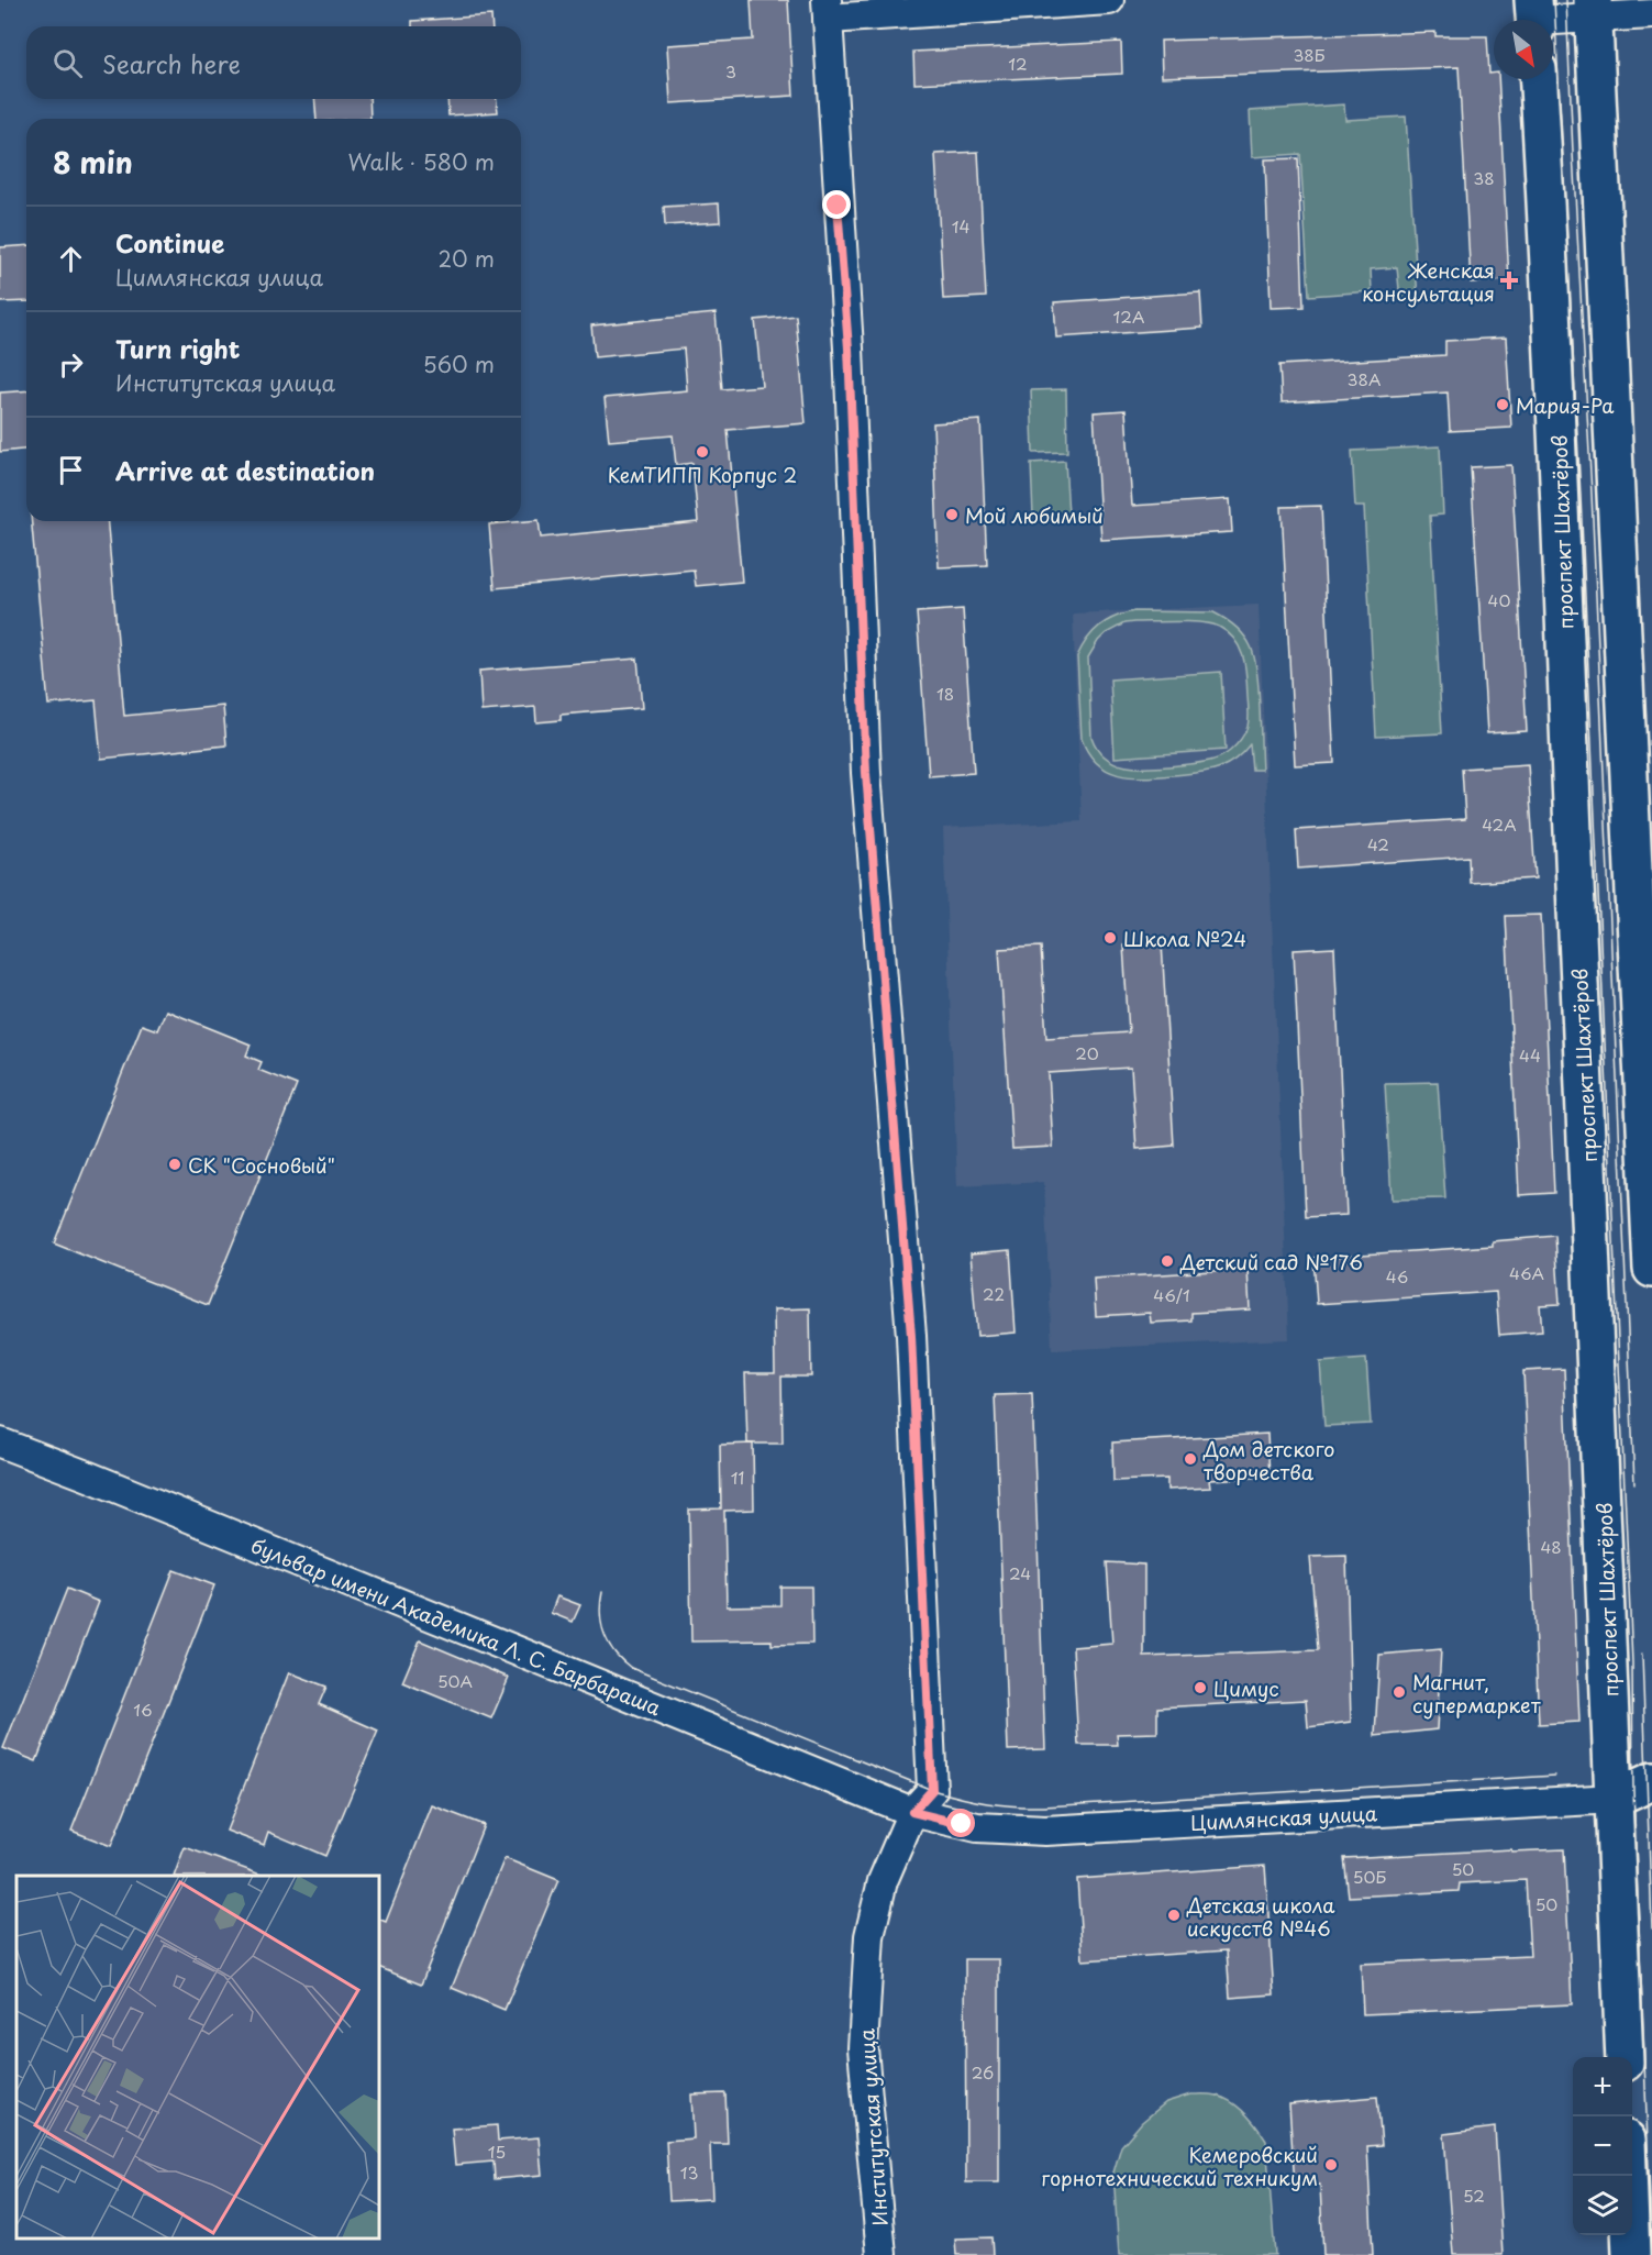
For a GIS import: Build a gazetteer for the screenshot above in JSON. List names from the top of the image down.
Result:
{
  "streets": {
    "main road": ["проспект Шахтёров", "Цимлянская улица"],
    "street": ["бульвар имени Академика Л. С. Барбараша", "Институтская улица"]
  },
  "crossings": [
    ["проспект Шахтёров", "Цимлянская улица"],
    ["бульвар имени Академика Л. С. Барбараша", "Цимлянская улица"],
    ["бульвар имени Академика Л. С. Барбараша", "Институтская улица"],
    ["Цимлянская улица", "Институтская улица"]
  ],
  "places": {
    "health": ["Женская консультация"],
    "other": [
      "Мария-Ра",
      "КемТИПП Корпус 2",
      "Мой любимый",
      "Школа №24",
      "СК \"Сосновый\"",
      "Детский сад №176",
      "Дом детского творчества",
      "Цимус",
      "Магнит, супермаркет",
      "Детская школа искусств №46",
      "Кемеровский горнотехнический техникум"
    ]
  },
  "house_numbers": [
    "38Б",
    "12",
    "3",
    "38",
    "14",
    "12А",
    "38А",
    "40",
    "18",
    "42А",
    "42",
    "20",
    "44",
    "46А",
    "46",
    "22",
    "46/1",
    "11",
    "48",
    "24",
    "50А",
    "16",
    "50",
    "50Б",
    "50",
    "26",
    "15",
    "13",
    "52"
  ],
  "north": "bottom right",
  "page": {
    "search": "Search here",
    "heading": ["8 min", "Walk · 580 m"],
    "list": [
      ["Continue", "Цимлянская улица", "20 m"],
      ["Turn right", "Институтская улица", "560 m"],
      "Arrive at destination"
    ],
    "map_buttons": ["+", "−"]
  }
}
